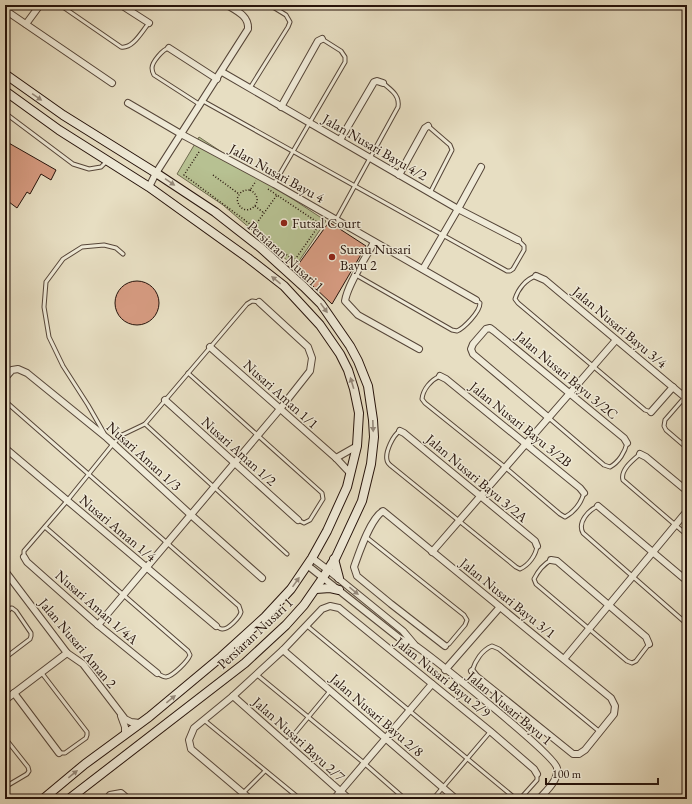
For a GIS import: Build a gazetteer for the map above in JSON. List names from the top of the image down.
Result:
{
  "streets": {
    "main road": ["Persiaran Nusari 1"],
    "street": [
      "Jalan Nusari Bayu 4/2",
      "Jalan Nusari Bayu 4",
      "Jalan Nusari Bayu 3/4",
      "Jalan Nusari Bayu 3/2C",
      "Nusari Aman 1/1",
      "Jalan Nusari Bayu 3/2B",
      "Nusari Aman 1/2",
      "Nusari Aman 1/3",
      "Jalan Nusari Bayu 3/2A",
      "Nusari Aman 1/4",
      "Jalan Nusari Bayu 3/1",
      "Nusari Aman 1/4A",
      "Jalan Nusari Aman 2",
      "Jalan Nusari Bayu 2/9",
      "Jalan Nusari Bayu 1",
      "Jalan Nusari Bayu 2/8",
      "Jalan Nusari Bayu 2/7"
    ]
  },
  "crossings": [
    ["Persiaran Nusari 1", "Nusari Aman 1/1"],
    ["Persiaran Nusari 1", "Jalan Nusari Aman 2"],
    ["Persiaran Nusari 1", "Jalan Nusari Bayu 1"]
  ],
  "places": ["Futsal Court", "Surau Nusari Bayu 2"],
  "scale_bar": "100 m"
}
